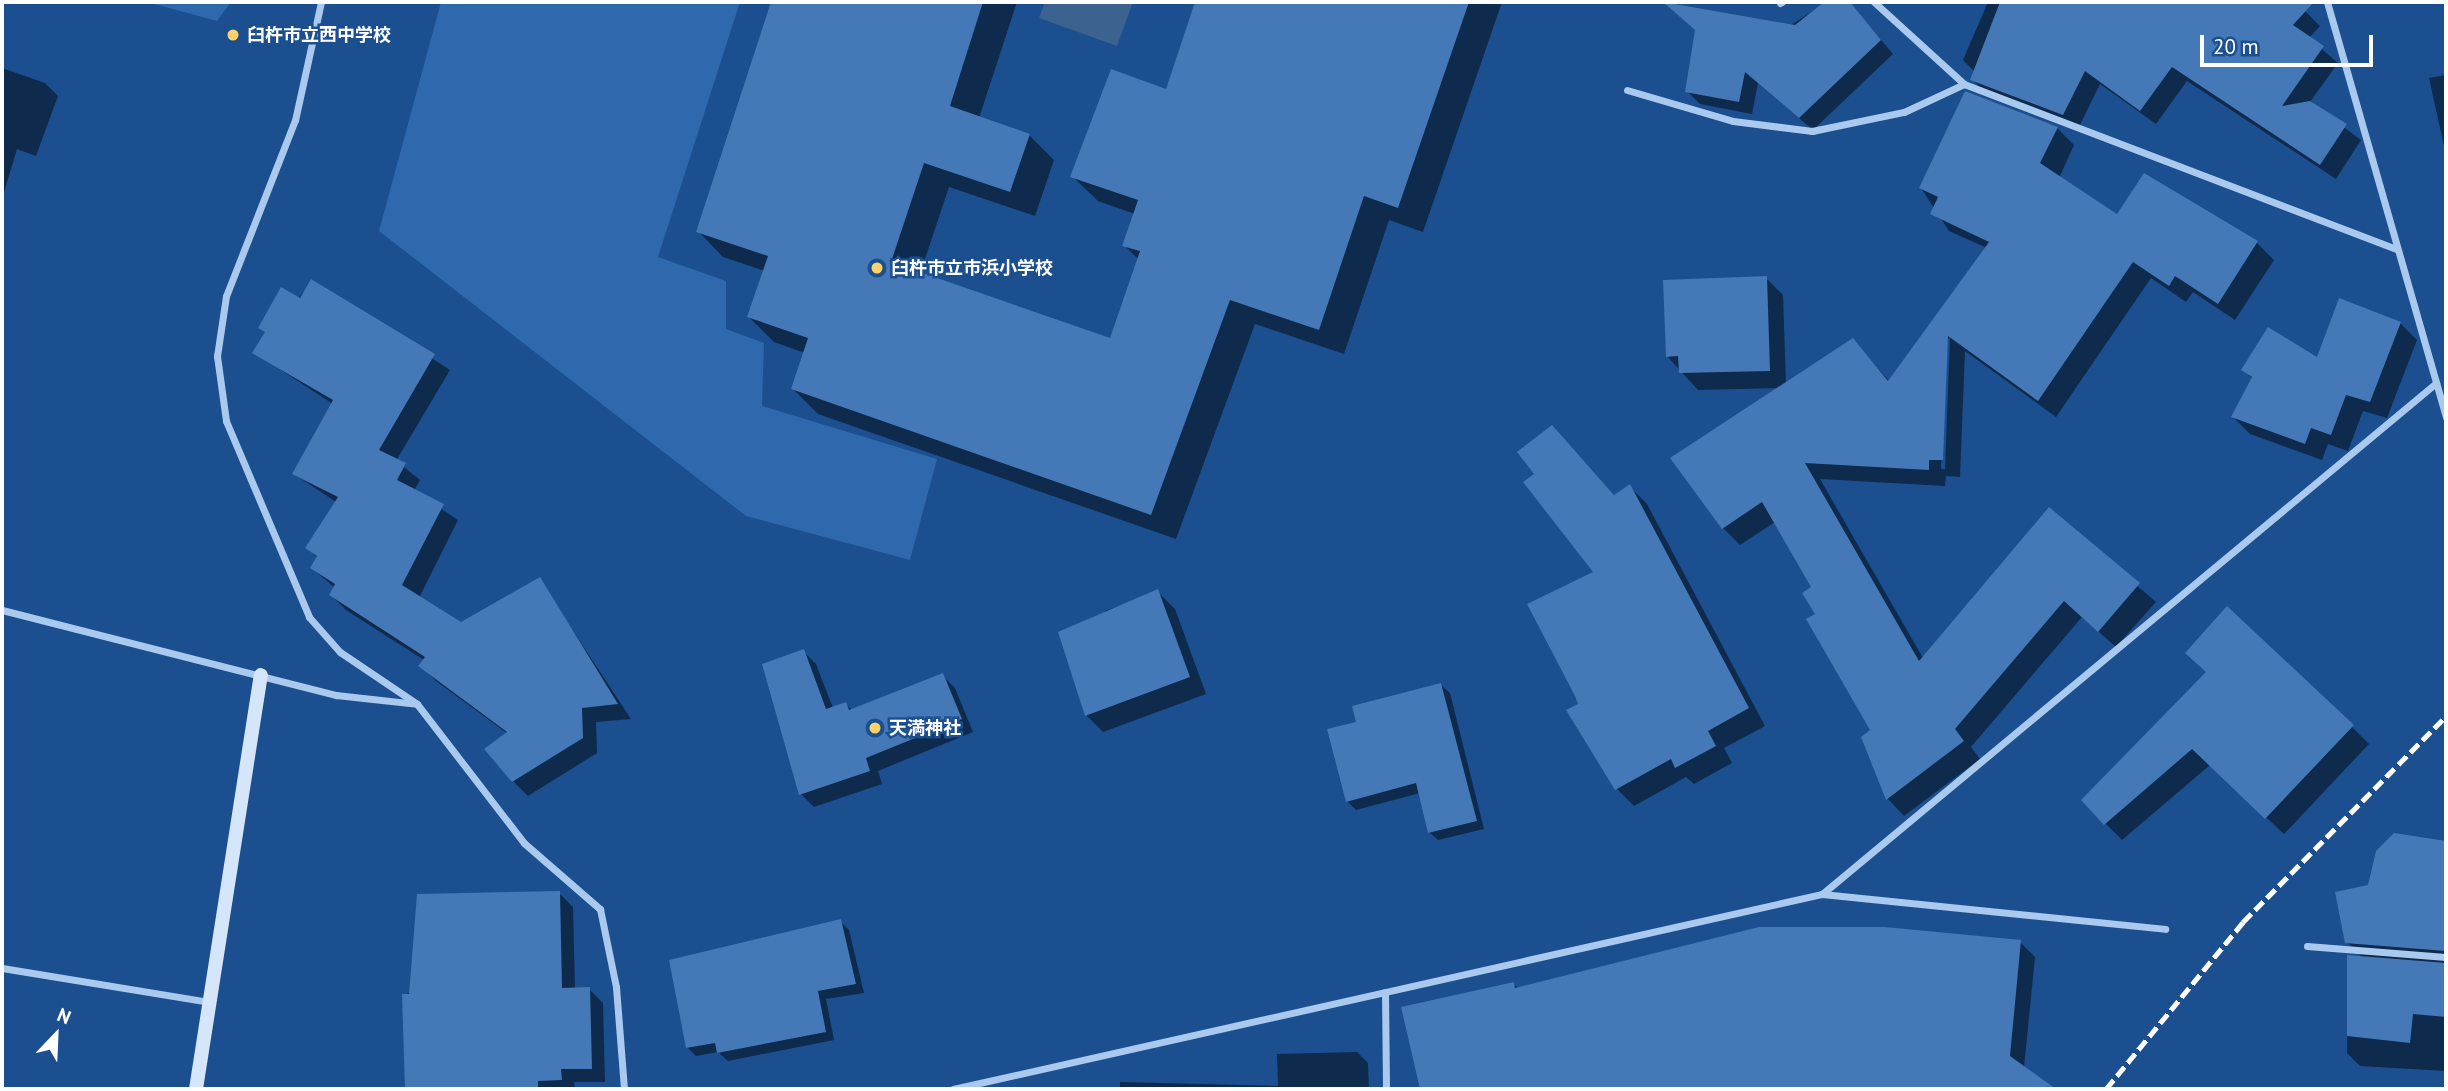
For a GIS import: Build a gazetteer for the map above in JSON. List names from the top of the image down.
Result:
{
  "places": ["臼杵市立西中学校", "臼杵市立市浜小学校", "天満神社"],
  "scale_bar": "20 m",
  "north": "top right"
}
